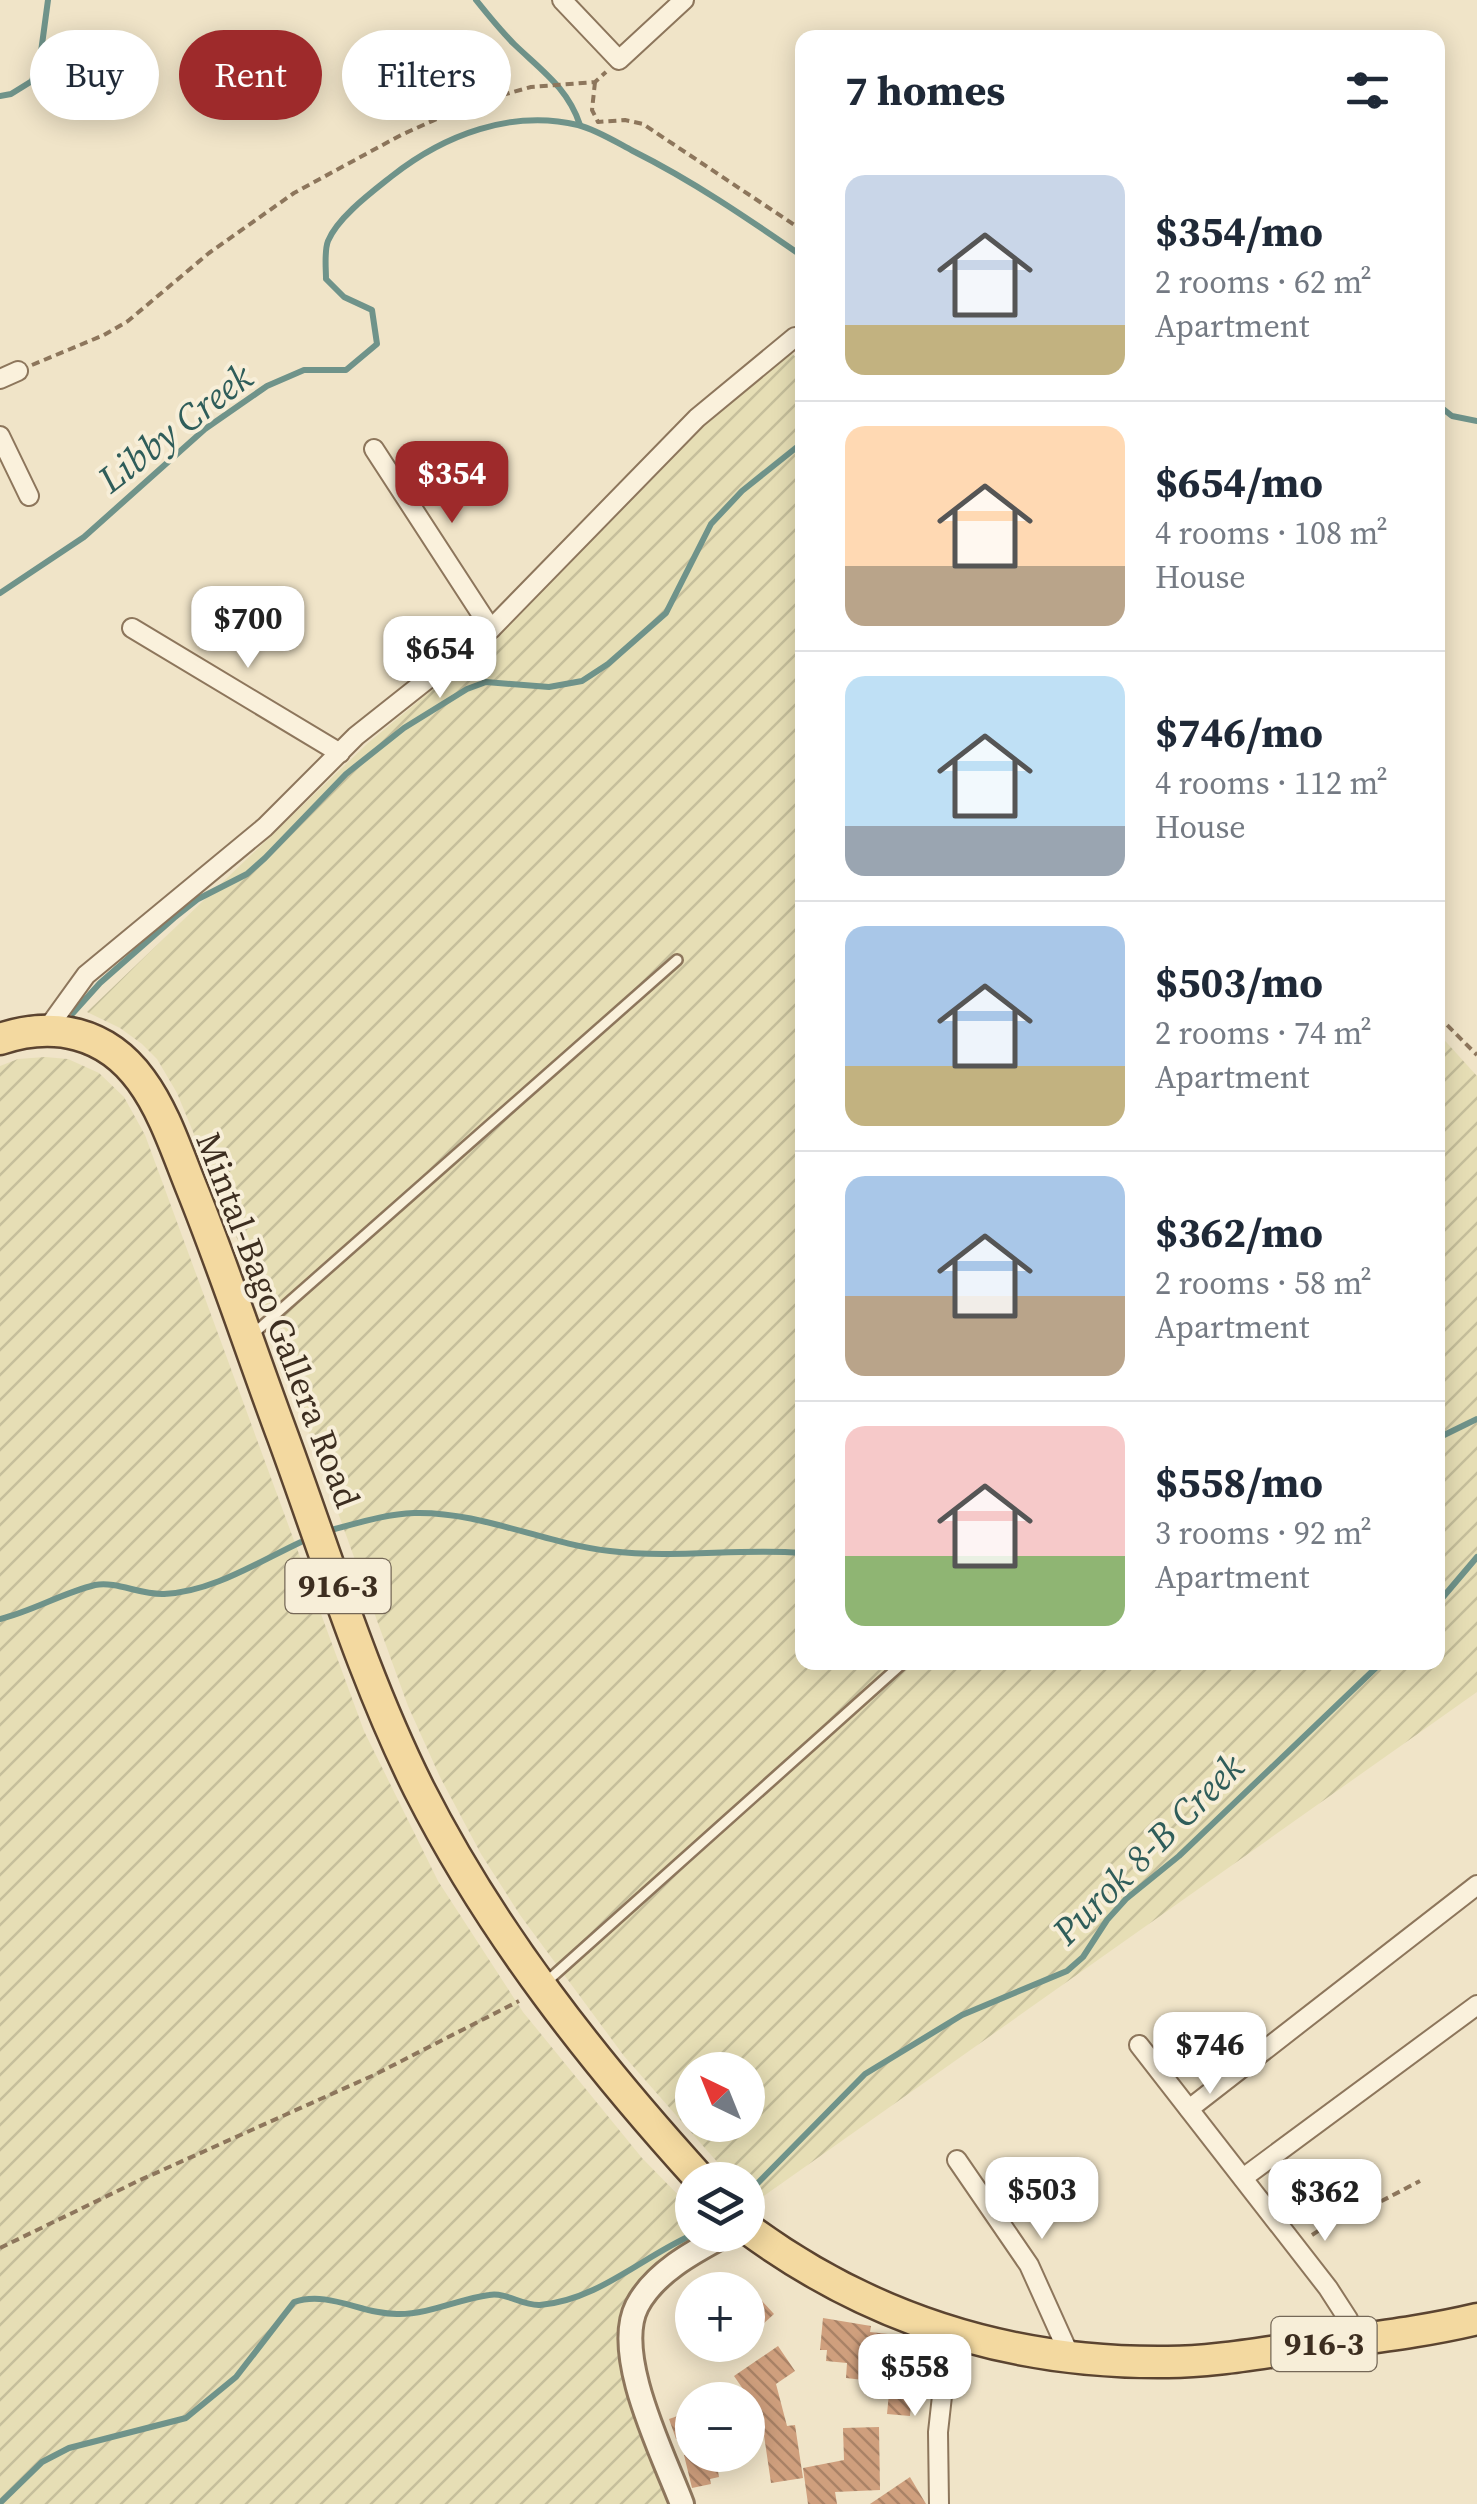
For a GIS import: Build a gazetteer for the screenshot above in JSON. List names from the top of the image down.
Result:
{
  "streets": {
    "main road": ["Mintal-Bago Gallera Road", "916-3"]
  },
  "water": ["Libby Creek", "Purok 8-B Creek"],
  "north": "top left",
  "page": {
    "chip": ["Buy", "Rent", "Filters"],
    "heading": "7 homes",
    "list": [
      {
        "name": "$354/mo",
        "note": "2 rooms · 62 m² · Apartment"
      },
      {
        "name": "$654/mo",
        "note": "4 rooms · 108 m² · House"
      },
      {
        "name": "$746/mo",
        "note": "4 rooms · 112 m² · House"
      },
      {
        "name": "$503/mo",
        "note": "2 rooms · 74 m² · Apartment"
      },
      {
        "name": "$362/mo",
        "note": "2 rooms · 58 m² · Apartment"
      },
      {
        "name": "$558/mo",
        "note": "3 rooms · 92 m² · Apartment"
      }
    ],
    "price": [
      "$354",
      "$700",
      "$654",
      "$746",
      "$503",
      "$362",
      "$558"
    ],
    "map_buttons": ["+", "−"]
  }
}
